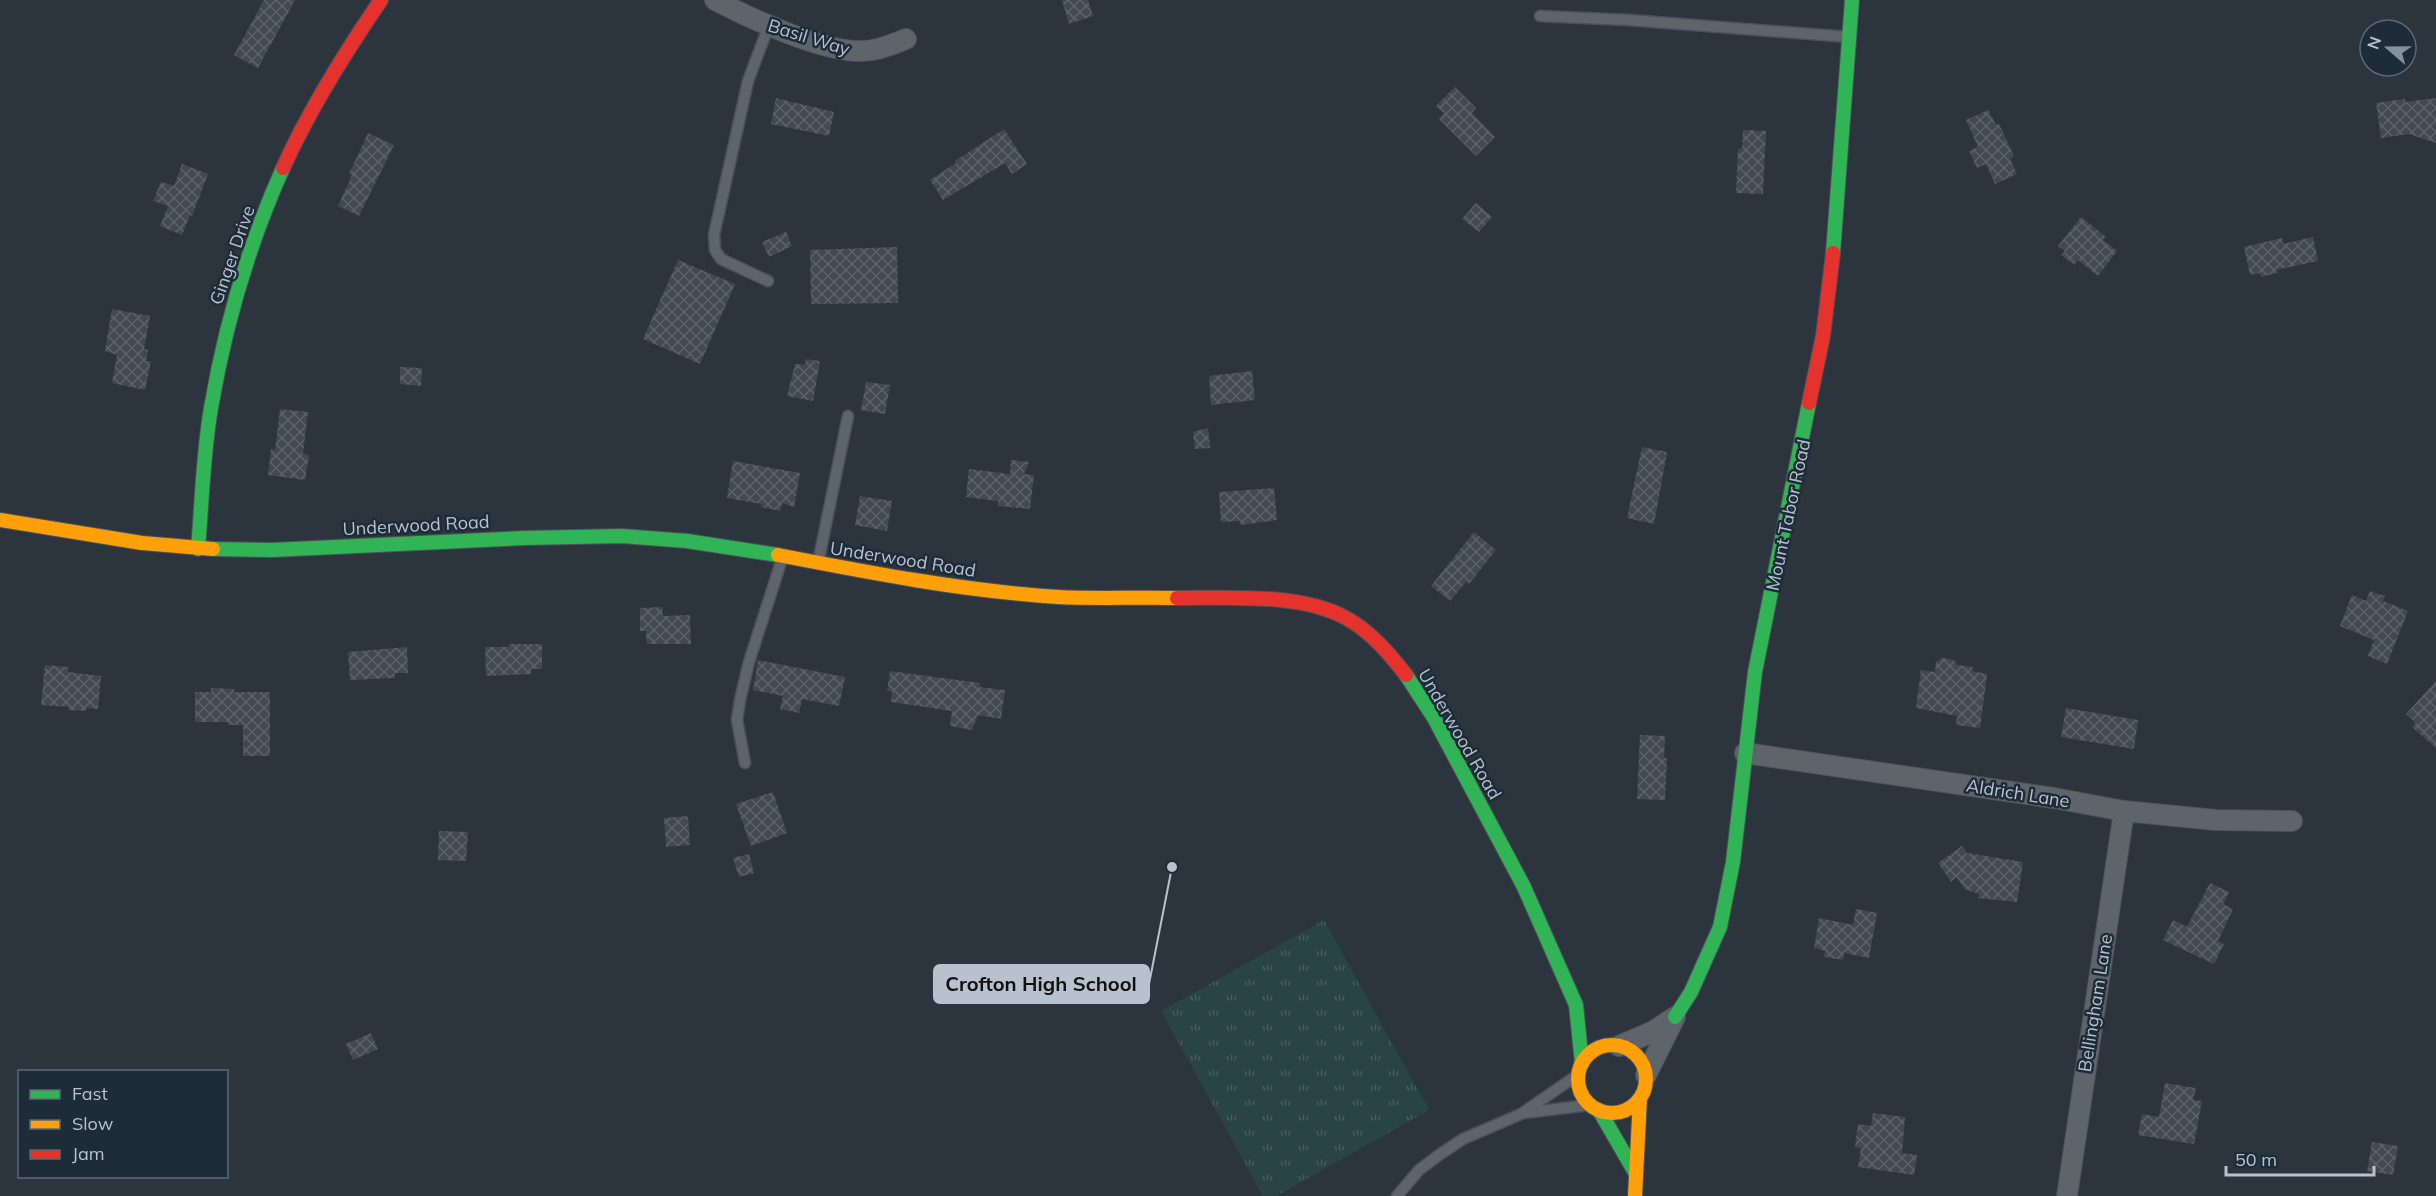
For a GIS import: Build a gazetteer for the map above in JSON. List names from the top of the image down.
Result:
{
  "streets": {
    "street": [
      "Basil Way",
      "Ginger Drive",
      "Mount Tabor Road",
      "Underwood Road",
      "Aldrich Lane",
      "Bellingham Lane"
    ]
  },
  "crossings": [
    ["Ginger Drive", "Underwood Road"],
    ["Mount Tabor Road", "Underwood Road"],
    ["Mount Tabor Road", "Aldrich Lane"],
    ["Aldrich Lane", "Bellingham Lane"]
  ],
  "places": ["Crofton High School"],
  "legend": ["Fast", "Slow", "Jam"],
  "scale_bar": "50 m",
  "north": "left"
}
